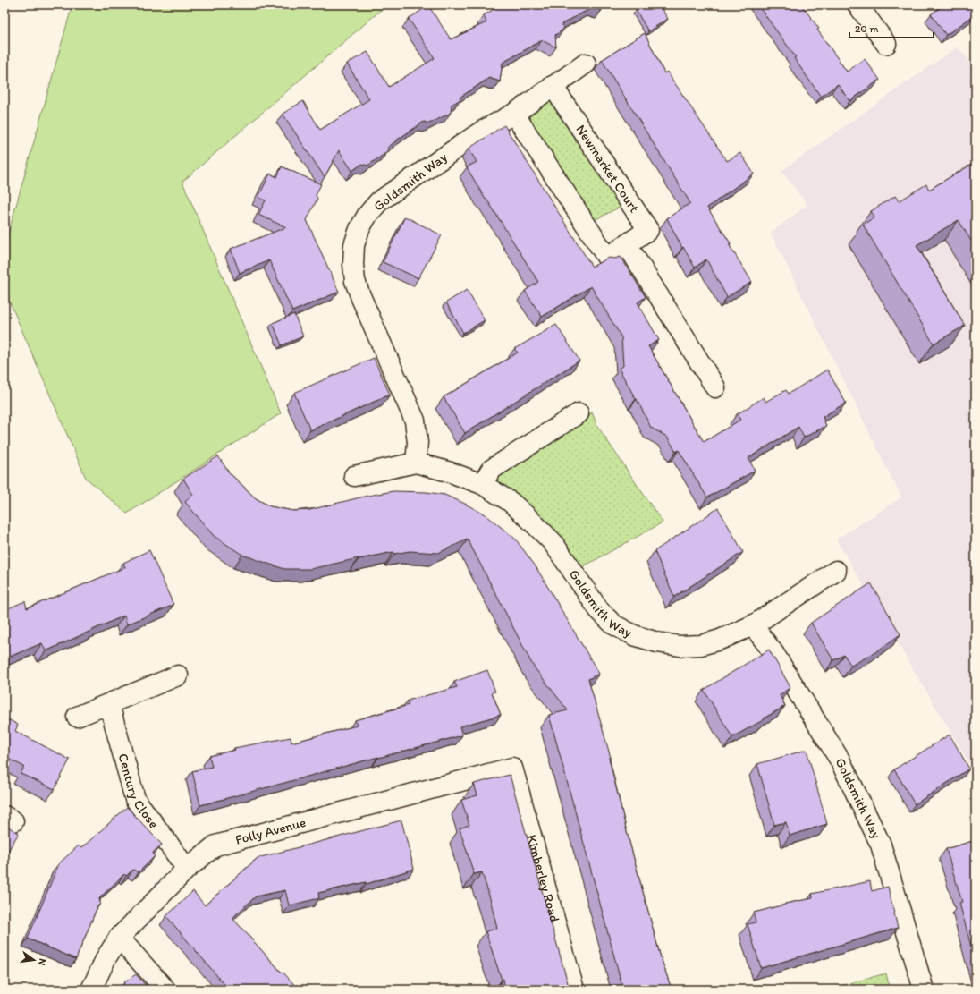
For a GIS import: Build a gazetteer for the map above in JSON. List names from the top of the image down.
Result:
{
  "streets": {
    "street": [
      "Newmarket Court",
      "Goldsmith Way",
      "Century Close",
      "Folly Avenue",
      "Kimberley Road"
    ]
  },
  "crossings": [
    ["Newmarket Court", "Goldsmith Way"],
    ["Century Close", "Folly Avenue"],
    ["Folly Avenue", "Kimberley Road"]
  ],
  "scale_bar": "20 m",
  "north": "right"
}
